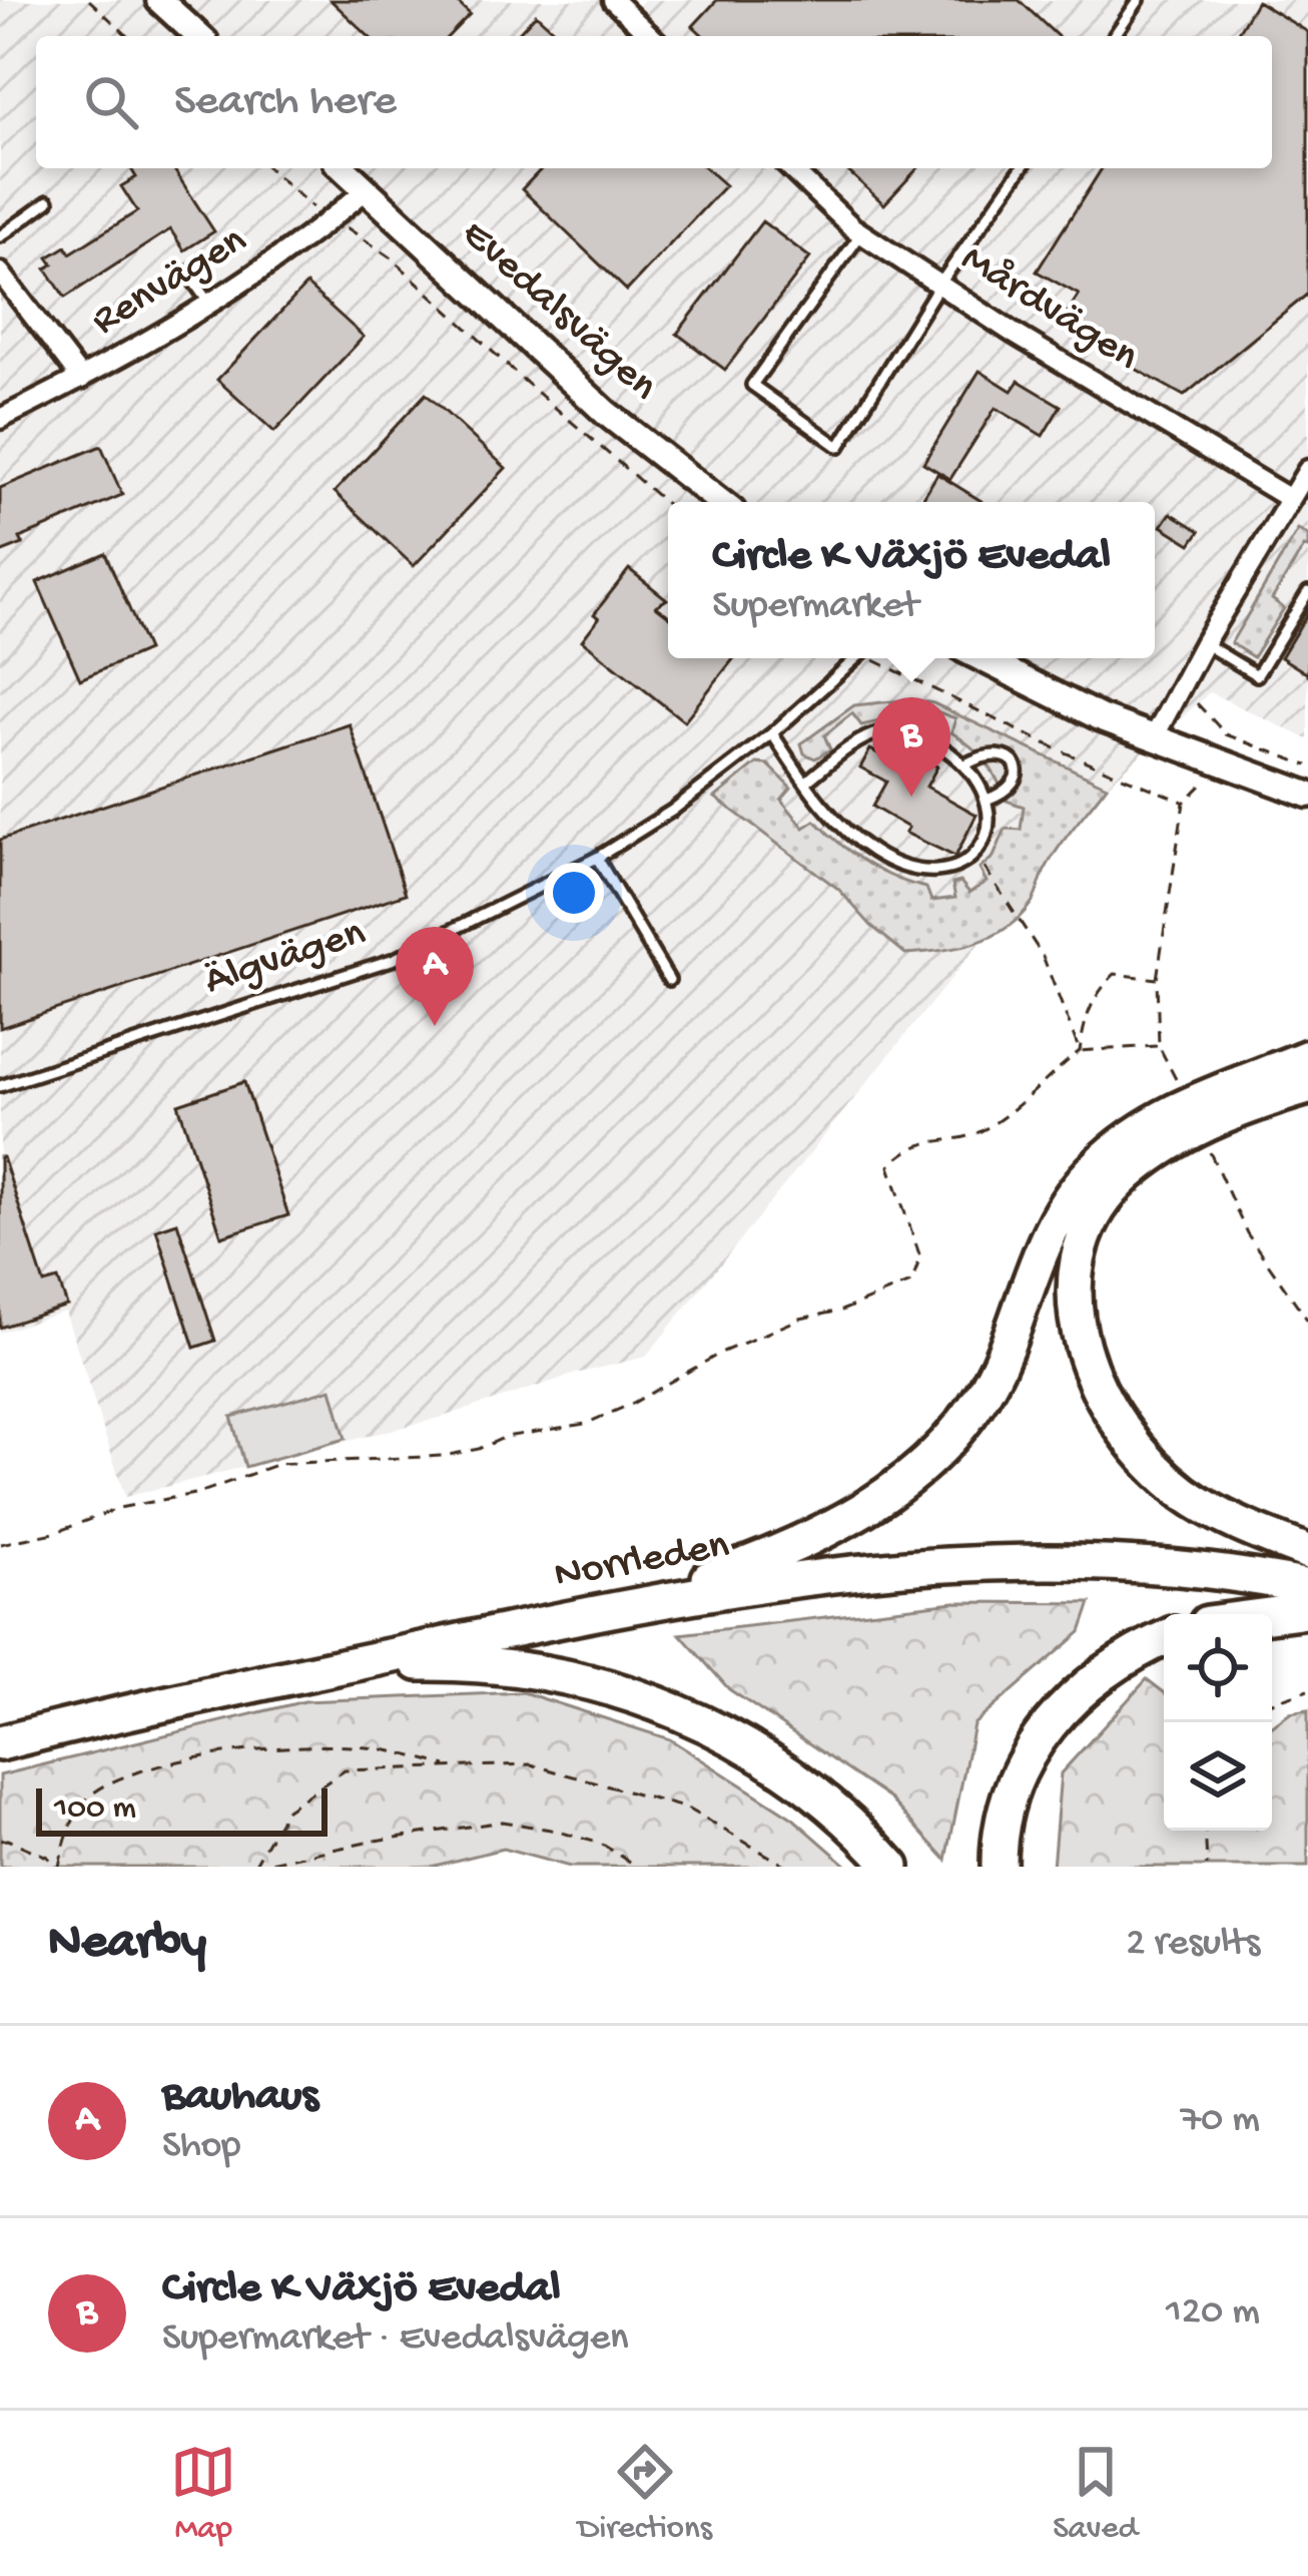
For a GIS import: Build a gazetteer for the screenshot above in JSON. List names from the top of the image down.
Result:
{
  "streets": {
    "highway": ["Norrleden"],
    "street": ["Renvägen", "Mårdvägen", "Evedalsvägen"],
    "lane": ["Älgvägen"]
  },
  "crossings": [
    ["Renvägen", "Evedalsvägen"]
  ],
  "scale_bar": "100 m",
  "page": {
    "search": "Search here",
    "popup": ["Circle K Växjö Evedal", "Supermarket"],
    "pins": ["B", "A"],
    "scale": "100 m",
    "heading": ["Nearby", "2 results"],
    "list": [
      {
        "mark": "A",
        "name": "Bauhaus",
        "note": "Shop",
        "value": "70 m"
      },
      {
        "mark": "B",
        "name": "Circle K Växjö Evedal",
        "note": "Supermarket · Evedalsvägen",
        "value": "120 m"
      }
    ],
    "nav": ["Map", "Directions", "Saved"]
  }
}
